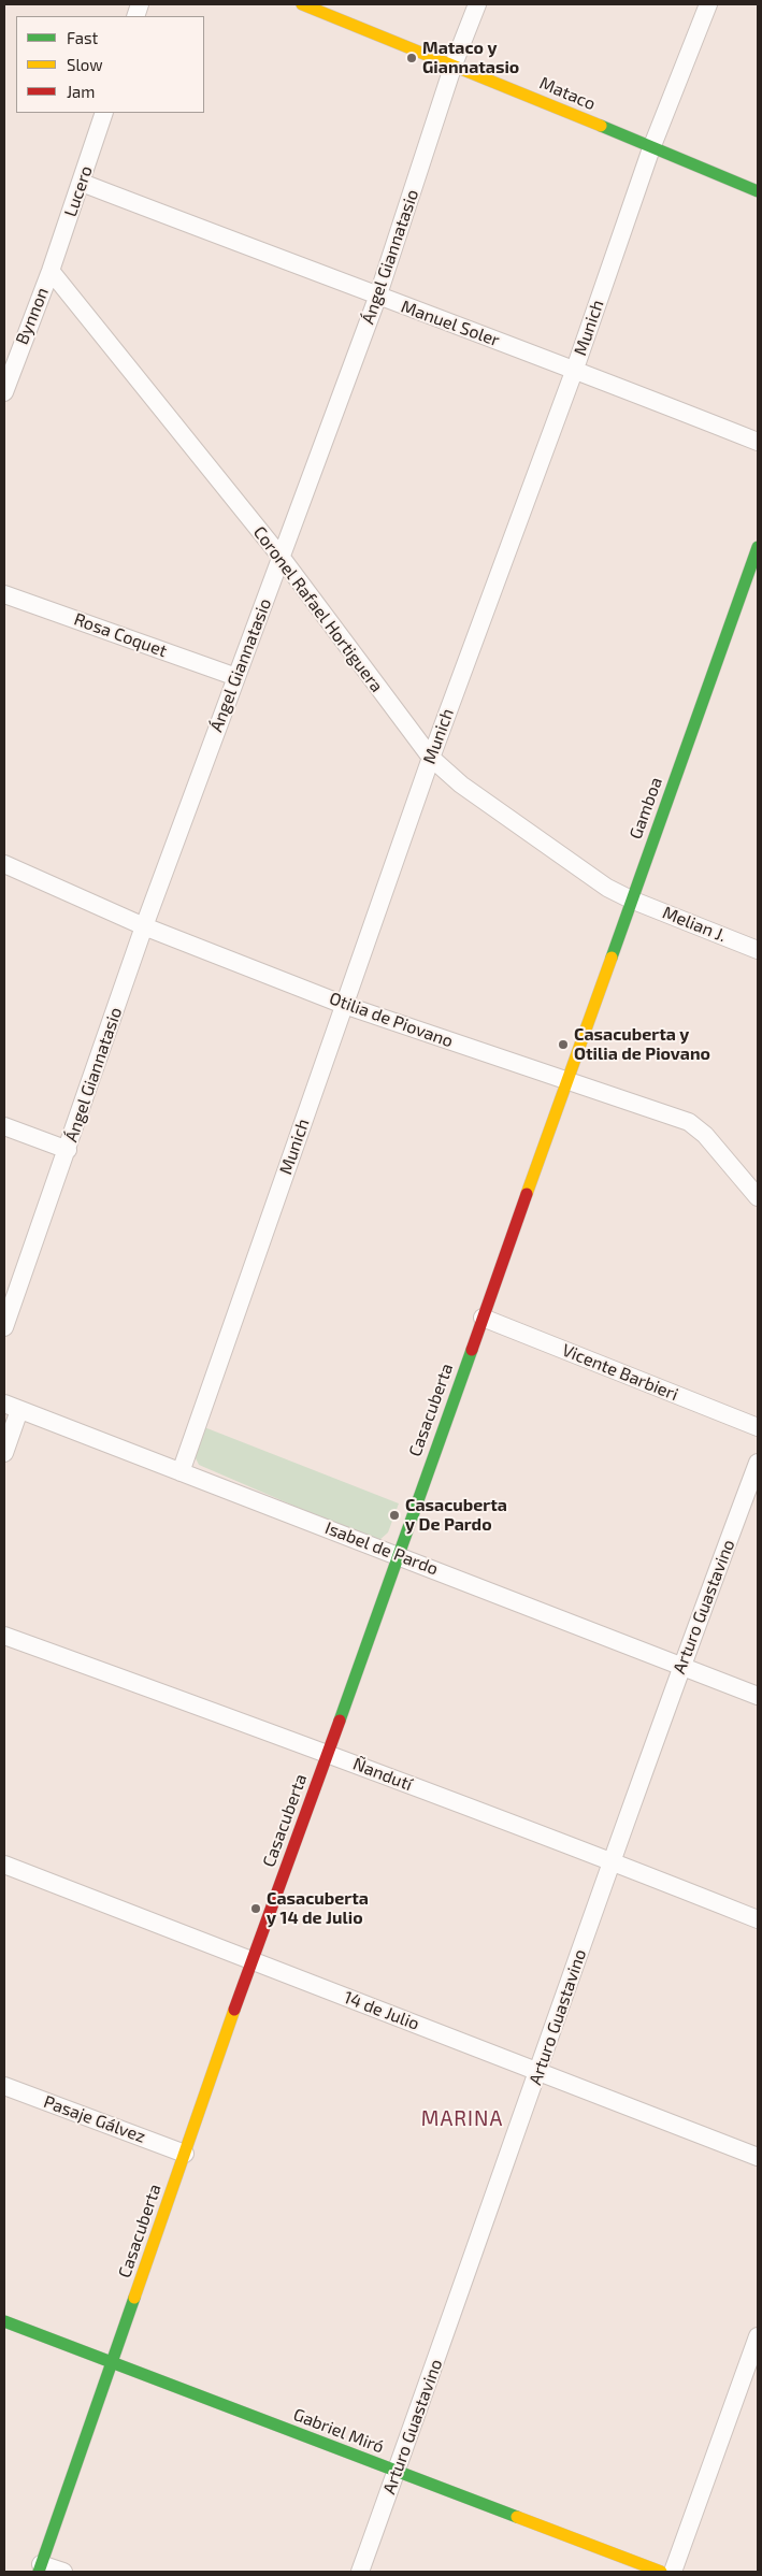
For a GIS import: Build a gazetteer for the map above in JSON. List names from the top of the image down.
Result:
{
  "streets": {
    "street": [
      "Mataco",
      "Lucero",
      "Ángel Giannatasio",
      "Bynnon",
      "Manuel Soler",
      "Munich",
      "Coronel Rafael Hortiguera",
      "Rosa Coquet",
      "Gamboa",
      "Melian J.",
      "Otilia de Piovano",
      "Vicente Barbieri",
      "Casacuberta",
      "Isabel de Pardo",
      "Arturo Guastavino",
      "Ñandutí",
      "14 de Julio",
      "Pasaje Gálvez",
      "Gabriel Miró"
    ]
  },
  "crossings": [
    ["Mataco", "Ángel Giannatasio"],
    ["Mataco", "Munich"],
    ["Lucero", "Bynnon"],
    ["Lucero", "Manuel Soler"],
    ["Lucero", "Coronel Rafael Hortiguera"],
    ["Ángel Giannatasio", "Manuel Soler"],
    ["Ángel Giannatasio", "Coronel Rafael Hortiguera"],
    ["Ángel Giannatasio", "Rosa Coquet"],
    ["Ángel Giannatasio", "Otilia de Piovano"],
    ["Bynnon", "Coronel Rafael Hortiguera"],
    ["Manuel Soler", "Munich"],
    ["Munich", "Coronel Rafael Hortiguera"],
    ["Munich", "Otilia de Piovano"],
    ["Munich", "Isabel de Pardo"],
    ["Coronel Rafael Hortiguera", "Gamboa"],
    ["Coronel Rafael Hortiguera", "Melian J."],
    ["Gamboa", "Melian J."],
    ["Gamboa", "Otilia de Piovano"],
    ["Gamboa", "Casacuberta"],
    ["Otilia de Piovano", "Casacuberta"],
    ["Vicente Barbieri", "Casacuberta"],
    ["Casacuberta", "Isabel de Pardo"],
    ["Casacuberta", "Ñandutí"],
    ["Casacuberta", "14 de Julio"],
    ["Casacuberta", "Pasaje Gálvez"],
    ["Casacuberta", "Gabriel Miró"],
    ["Isabel de Pardo", "Arturo Guastavino"],
    ["Arturo Guastavino", "Ñandutí"],
    ["Arturo Guastavino", "14 de Julio"],
    ["Arturo Guastavino", "Gabriel Miró"]
  ],
  "districts": ["MARINA"],
  "places": [
    "Mataco y Giannatasio",
    "Casacuberta y Otilia de Piovano",
    "Casacuberta y De Pardo",
    "Casacuberta y 14 de Julio"
  ],
  "legend": ["Fast", "Slow", "Jam"]
}
